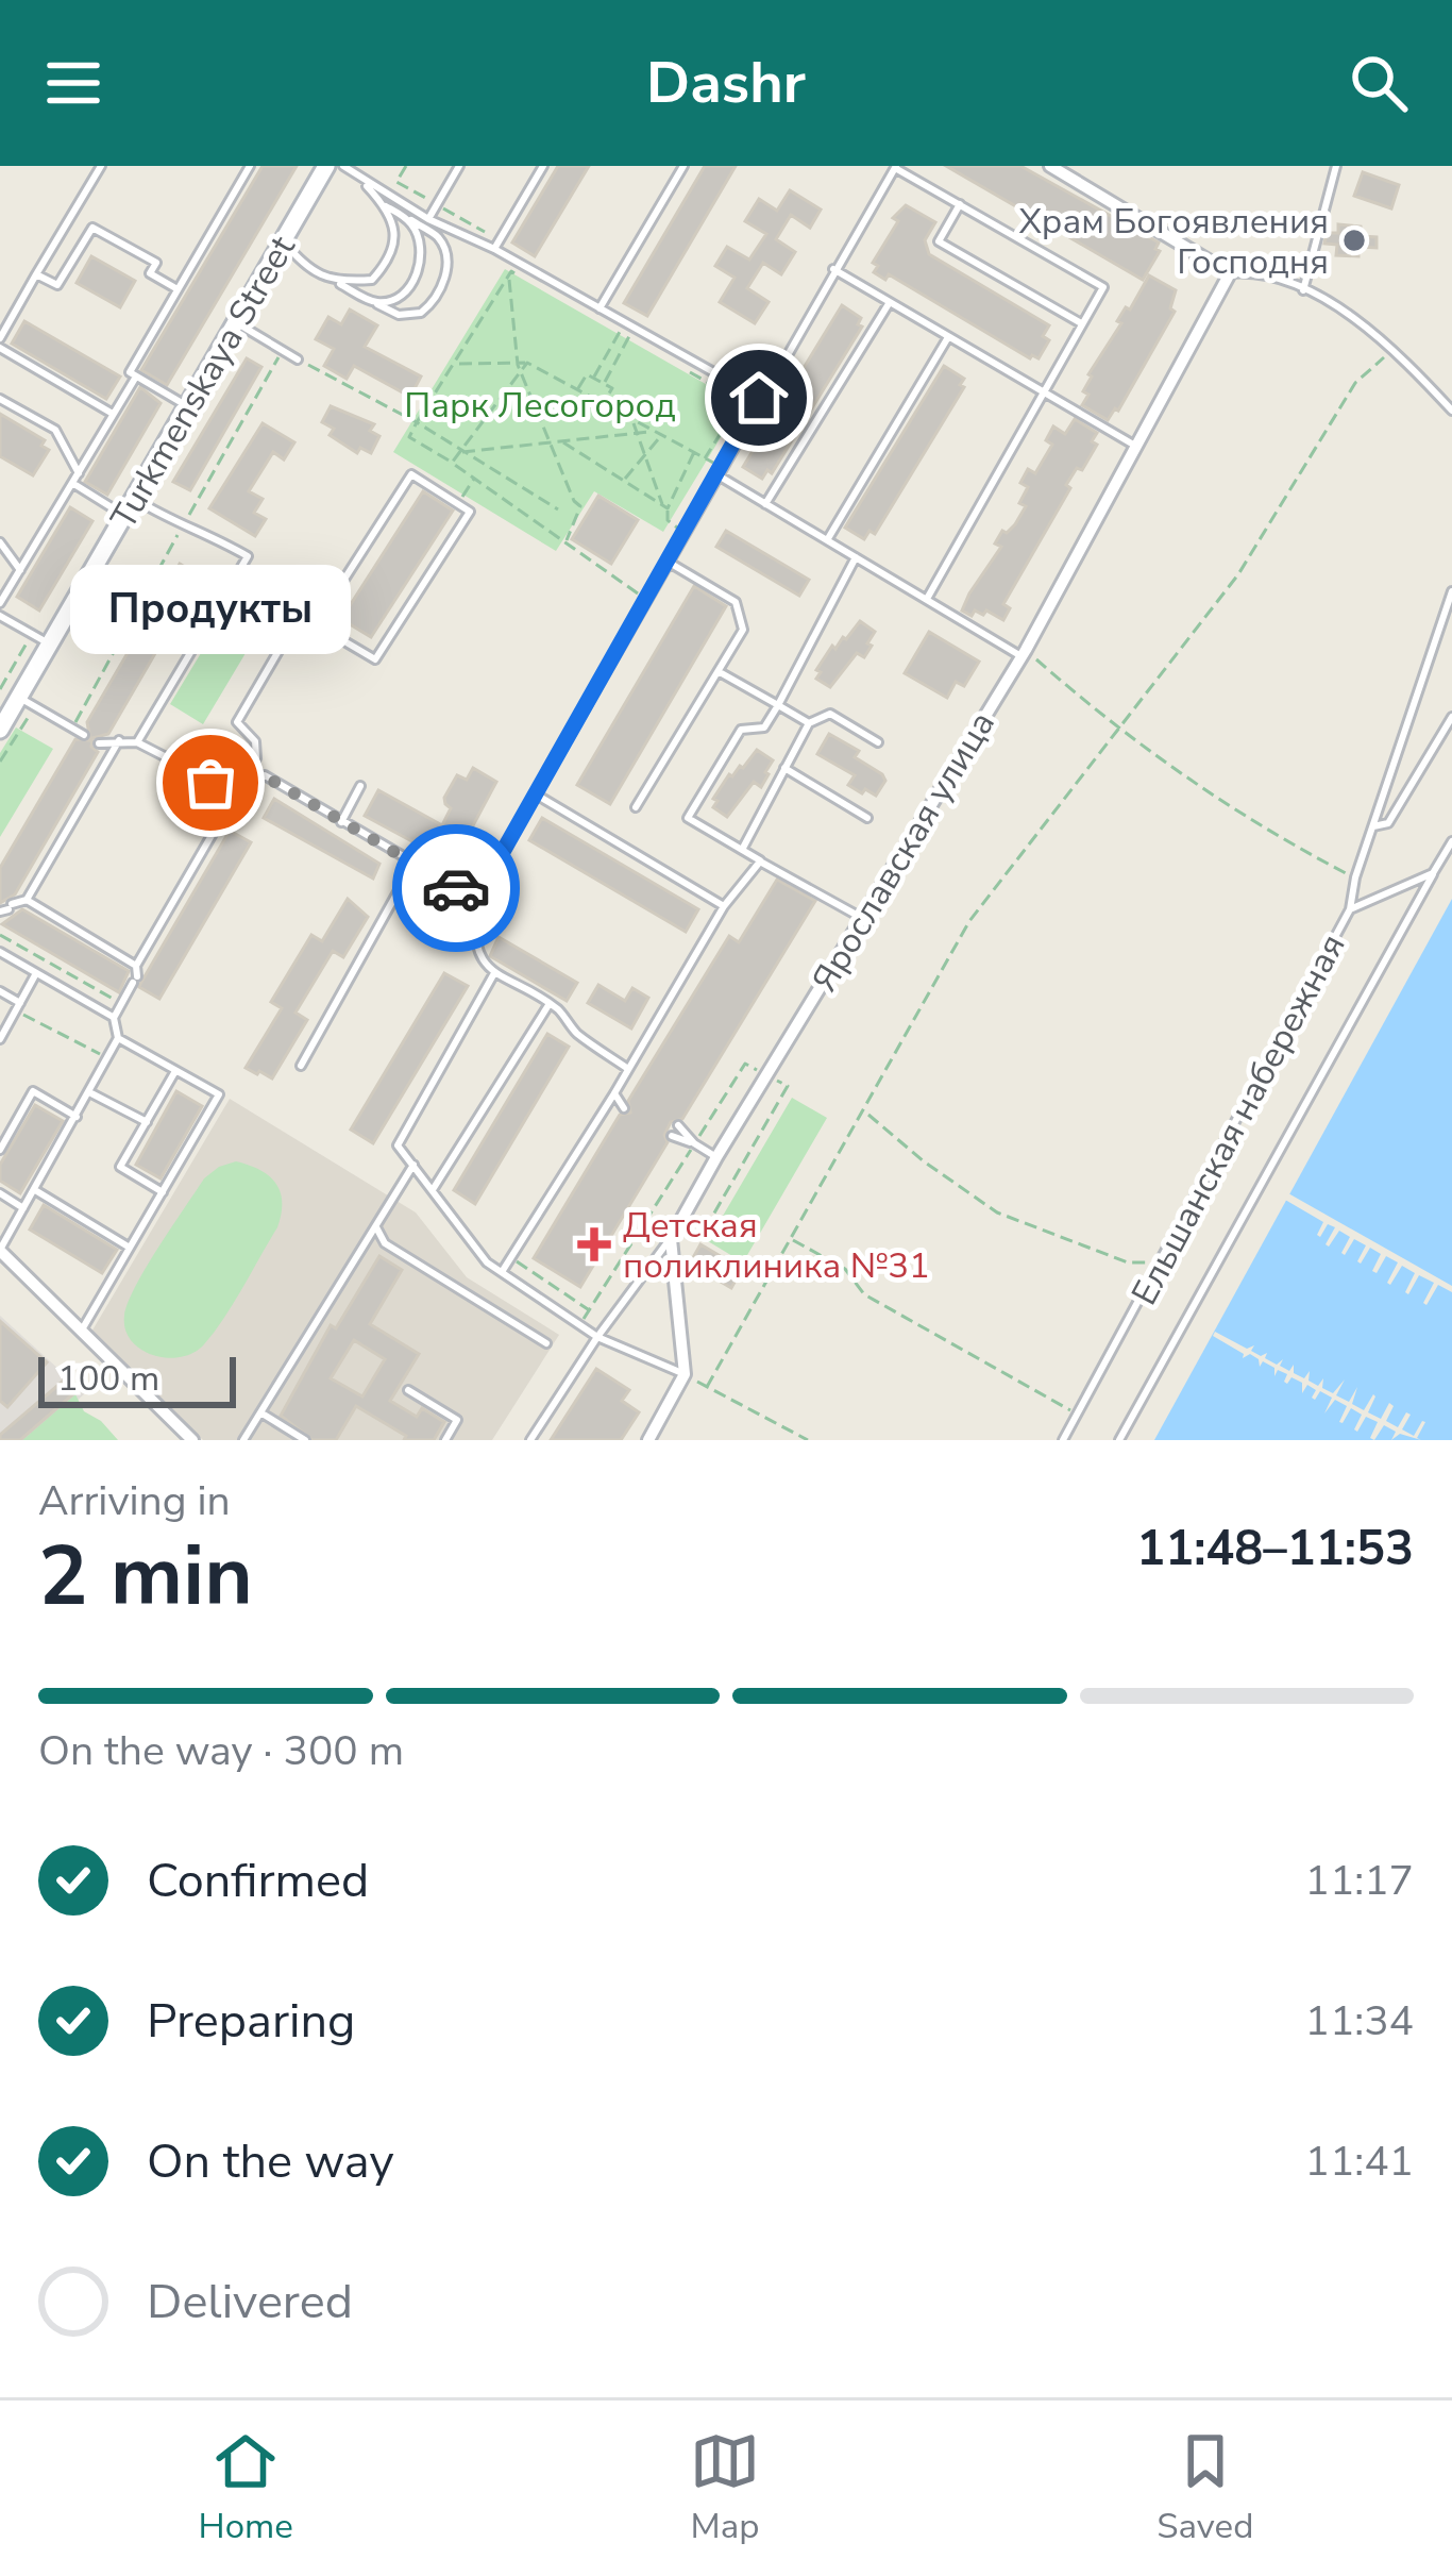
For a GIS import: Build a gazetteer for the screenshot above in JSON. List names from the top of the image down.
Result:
{
  "streets": {
    "street": ["Turkmenskaya Street", "Ярославская улица"],
    "lane": ["Ельшанская набережная"]
  },
  "parks": ["Парк Лесогород"],
  "places": {
    "other": ["Храм Богоявления Господня", "Продукты"],
    "health": ["Детская поликлиника №31"]
  },
  "scale_bar": "100 m",
  "page": {
    "header": "Dashr",
    "bubble": "Продукты",
    "scale": "100 m",
    "heading": ["2 min", "Arriving in", "11:48–11:53"],
    "bar": "On the way · 300 m",
    "list": [
      ["Confirmed", "11:17"],
      ["Preparing", "11:34"],
      ["On the way", "11:41"],
      "Delivered"
    ],
    "tabs": ["Home", "Map", "Saved"]
  }
}
